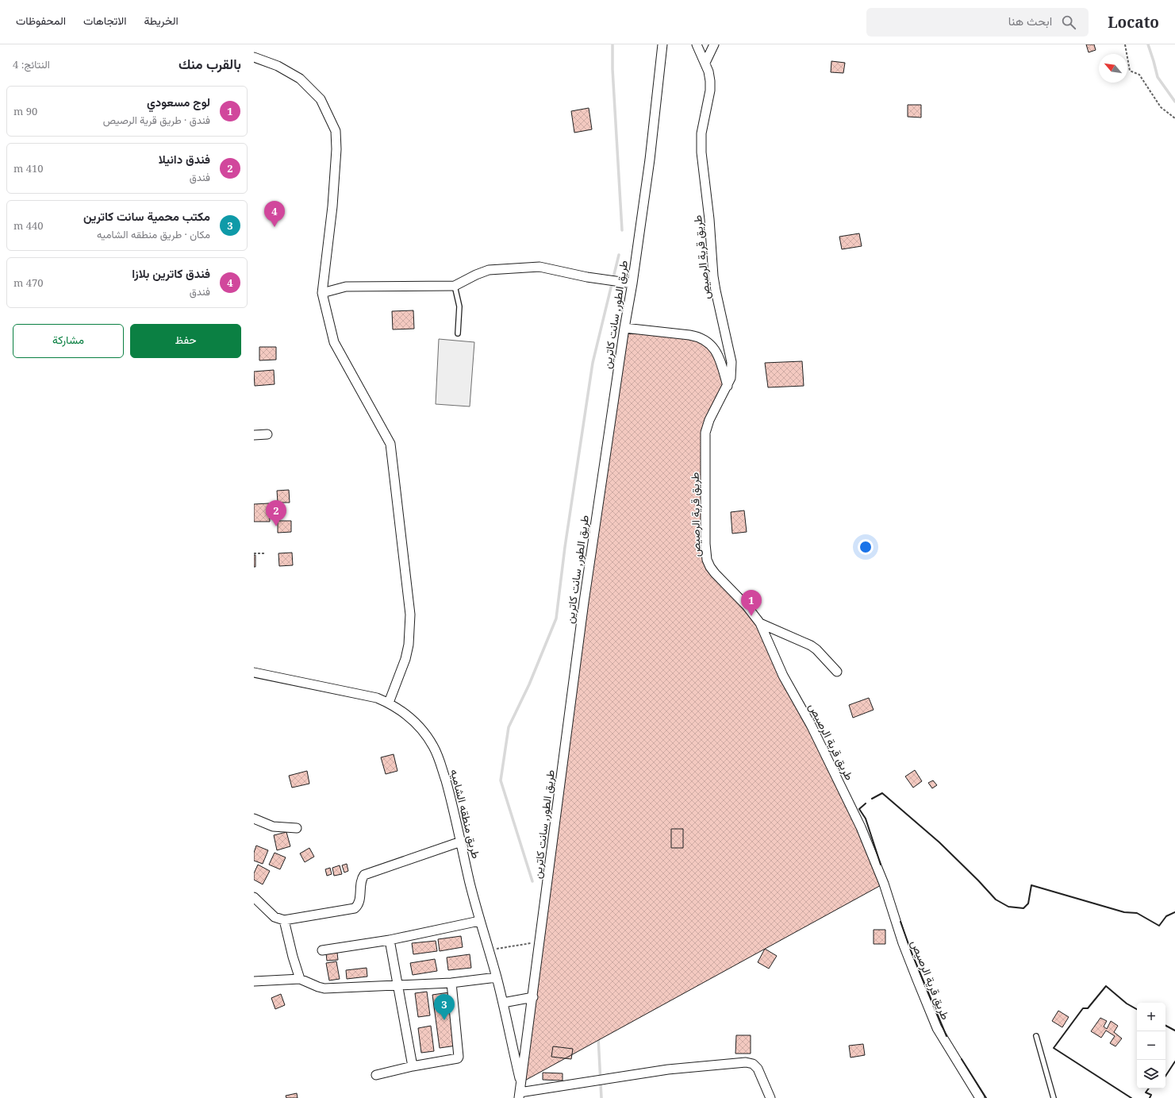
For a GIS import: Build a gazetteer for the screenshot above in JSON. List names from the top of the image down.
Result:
{
  "streets": {
    "street": ["طريق قرية الرصيص", "طريق الطور, سانت كاترين", "طريق منطقه الشاميه"]
  },
  "crossings": [
    ["طريق الطور, سانت كاترين", "طريق منطقه الشاميه"]
  ],
  "north": "top left",
  "page": {
    "header": "Locato",
    "search": "ابحث هنا",
    "nav": ["الخريطة", "الاتجاهات", "المحفوظات"],
    "heading": ["بالقرب منك", "النتائج: 4"],
    "list": [
      {
        "mark": "1",
        "name": "لوج مسعودي",
        "note": "فندق · طريق قرية الرصيص",
        "value": "90 m"
      },
      {
        "mark": "2",
        "name": "فندق دانيلا",
        "note": "فندق",
        "value": "410 m"
      },
      {
        "mark": "3",
        "name": "مكتب محمية سانت كاترين",
        "note": "مكان · طريق منطقه الشاميه",
        "value": "440 m"
      },
      {
        "mark": "4",
        "name": "فندق كاترين بلازا",
        "note": "فندق",
        "value": "470 m"
      }
    ],
    "pins": [
      "4",
      "2",
      "1",
      "3"
    ],
    "buttons": ["حفظ", "مشاركة"],
    "map_buttons": ["+", "−"]
  }
}
